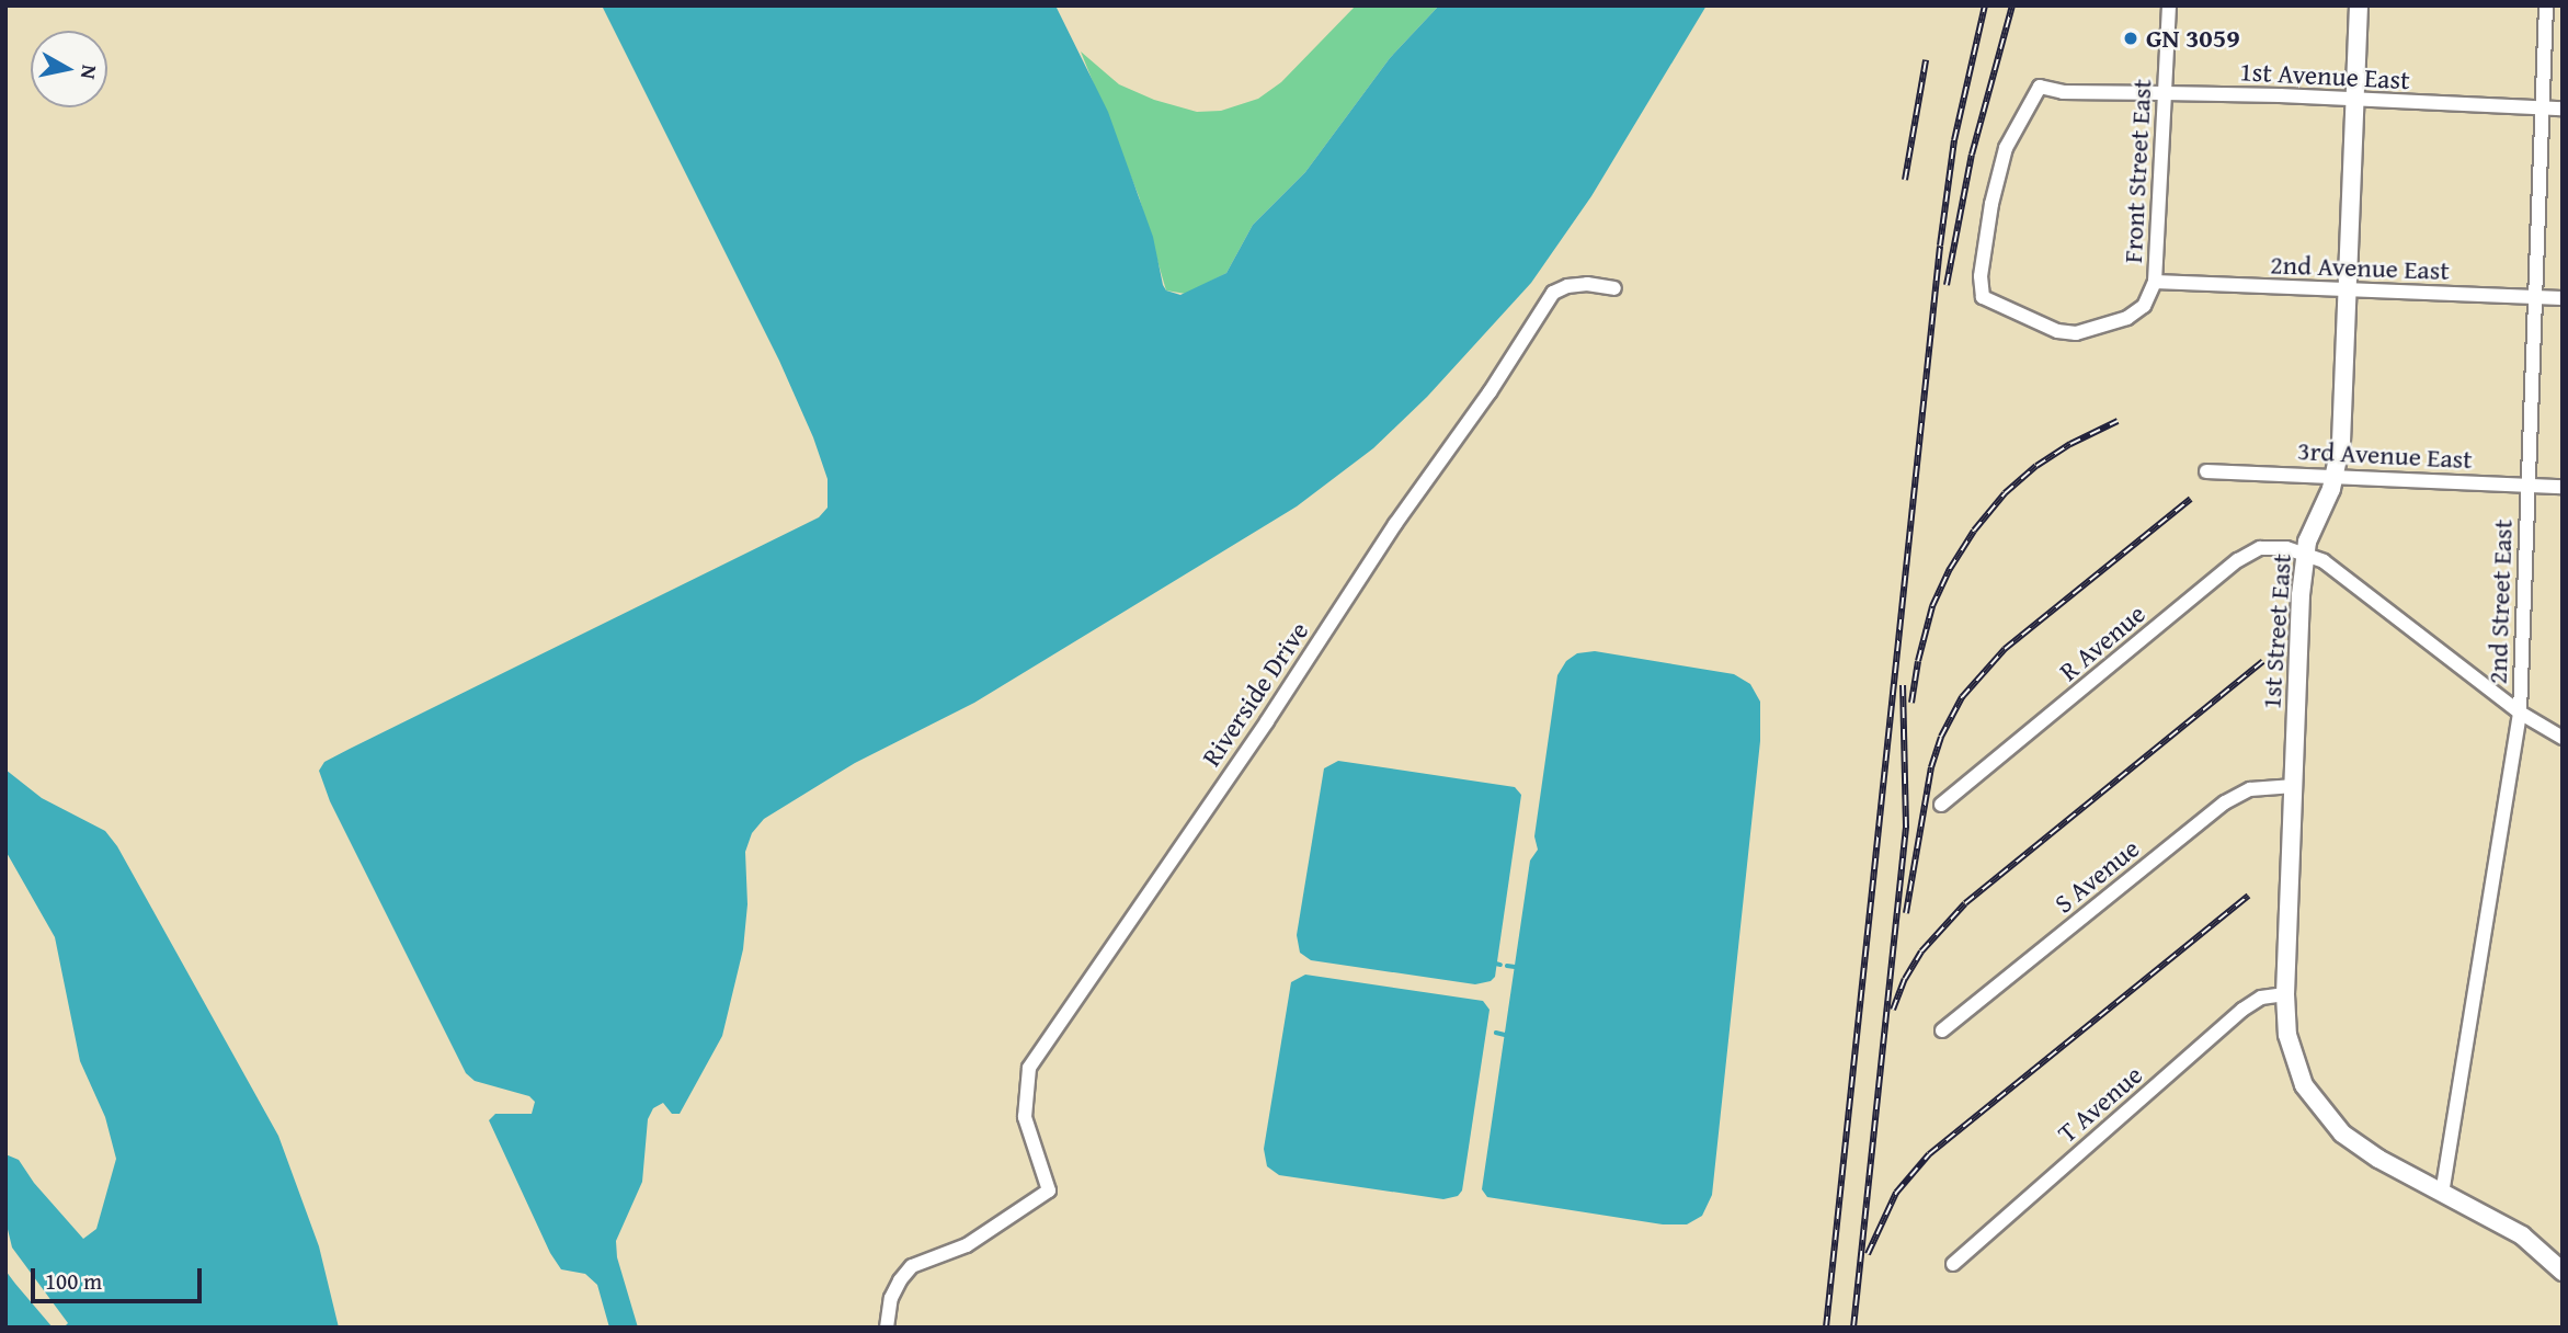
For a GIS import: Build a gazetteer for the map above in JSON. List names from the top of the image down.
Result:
{
  "streets": {
    "main road": ["1st Street East"],
    "street": [
      "1st Avenue East",
      "Front Street East",
      "2nd Avenue East",
      "3rd Avenue East",
      "2nd Street East",
      "R Avenue",
      "Riverside Drive",
      "S Avenue",
      "T Avenue"
    ]
  },
  "crossings": [
    ["1st Avenue East", "Front Street East"],
    ["1st Avenue East", "2nd Street East"],
    ["1st Avenue East", "1st Street East"],
    ["Front Street East", "2nd Avenue East"],
    ["2nd Avenue East", "2nd Street East"],
    ["2nd Avenue East", "1st Street East"],
    ["3rd Avenue East", "2nd Street East"],
    ["3rd Avenue East", "1st Street East"],
    ["2nd Street East", "1st Street East"],
    ["1st Street East", "R Avenue"],
    ["1st Street East", "S Avenue"],
    ["1st Street East", "T Avenue"]
  ],
  "places": ["GN 3059"],
  "scale_bar": "100 m",
  "north": "right"
}
